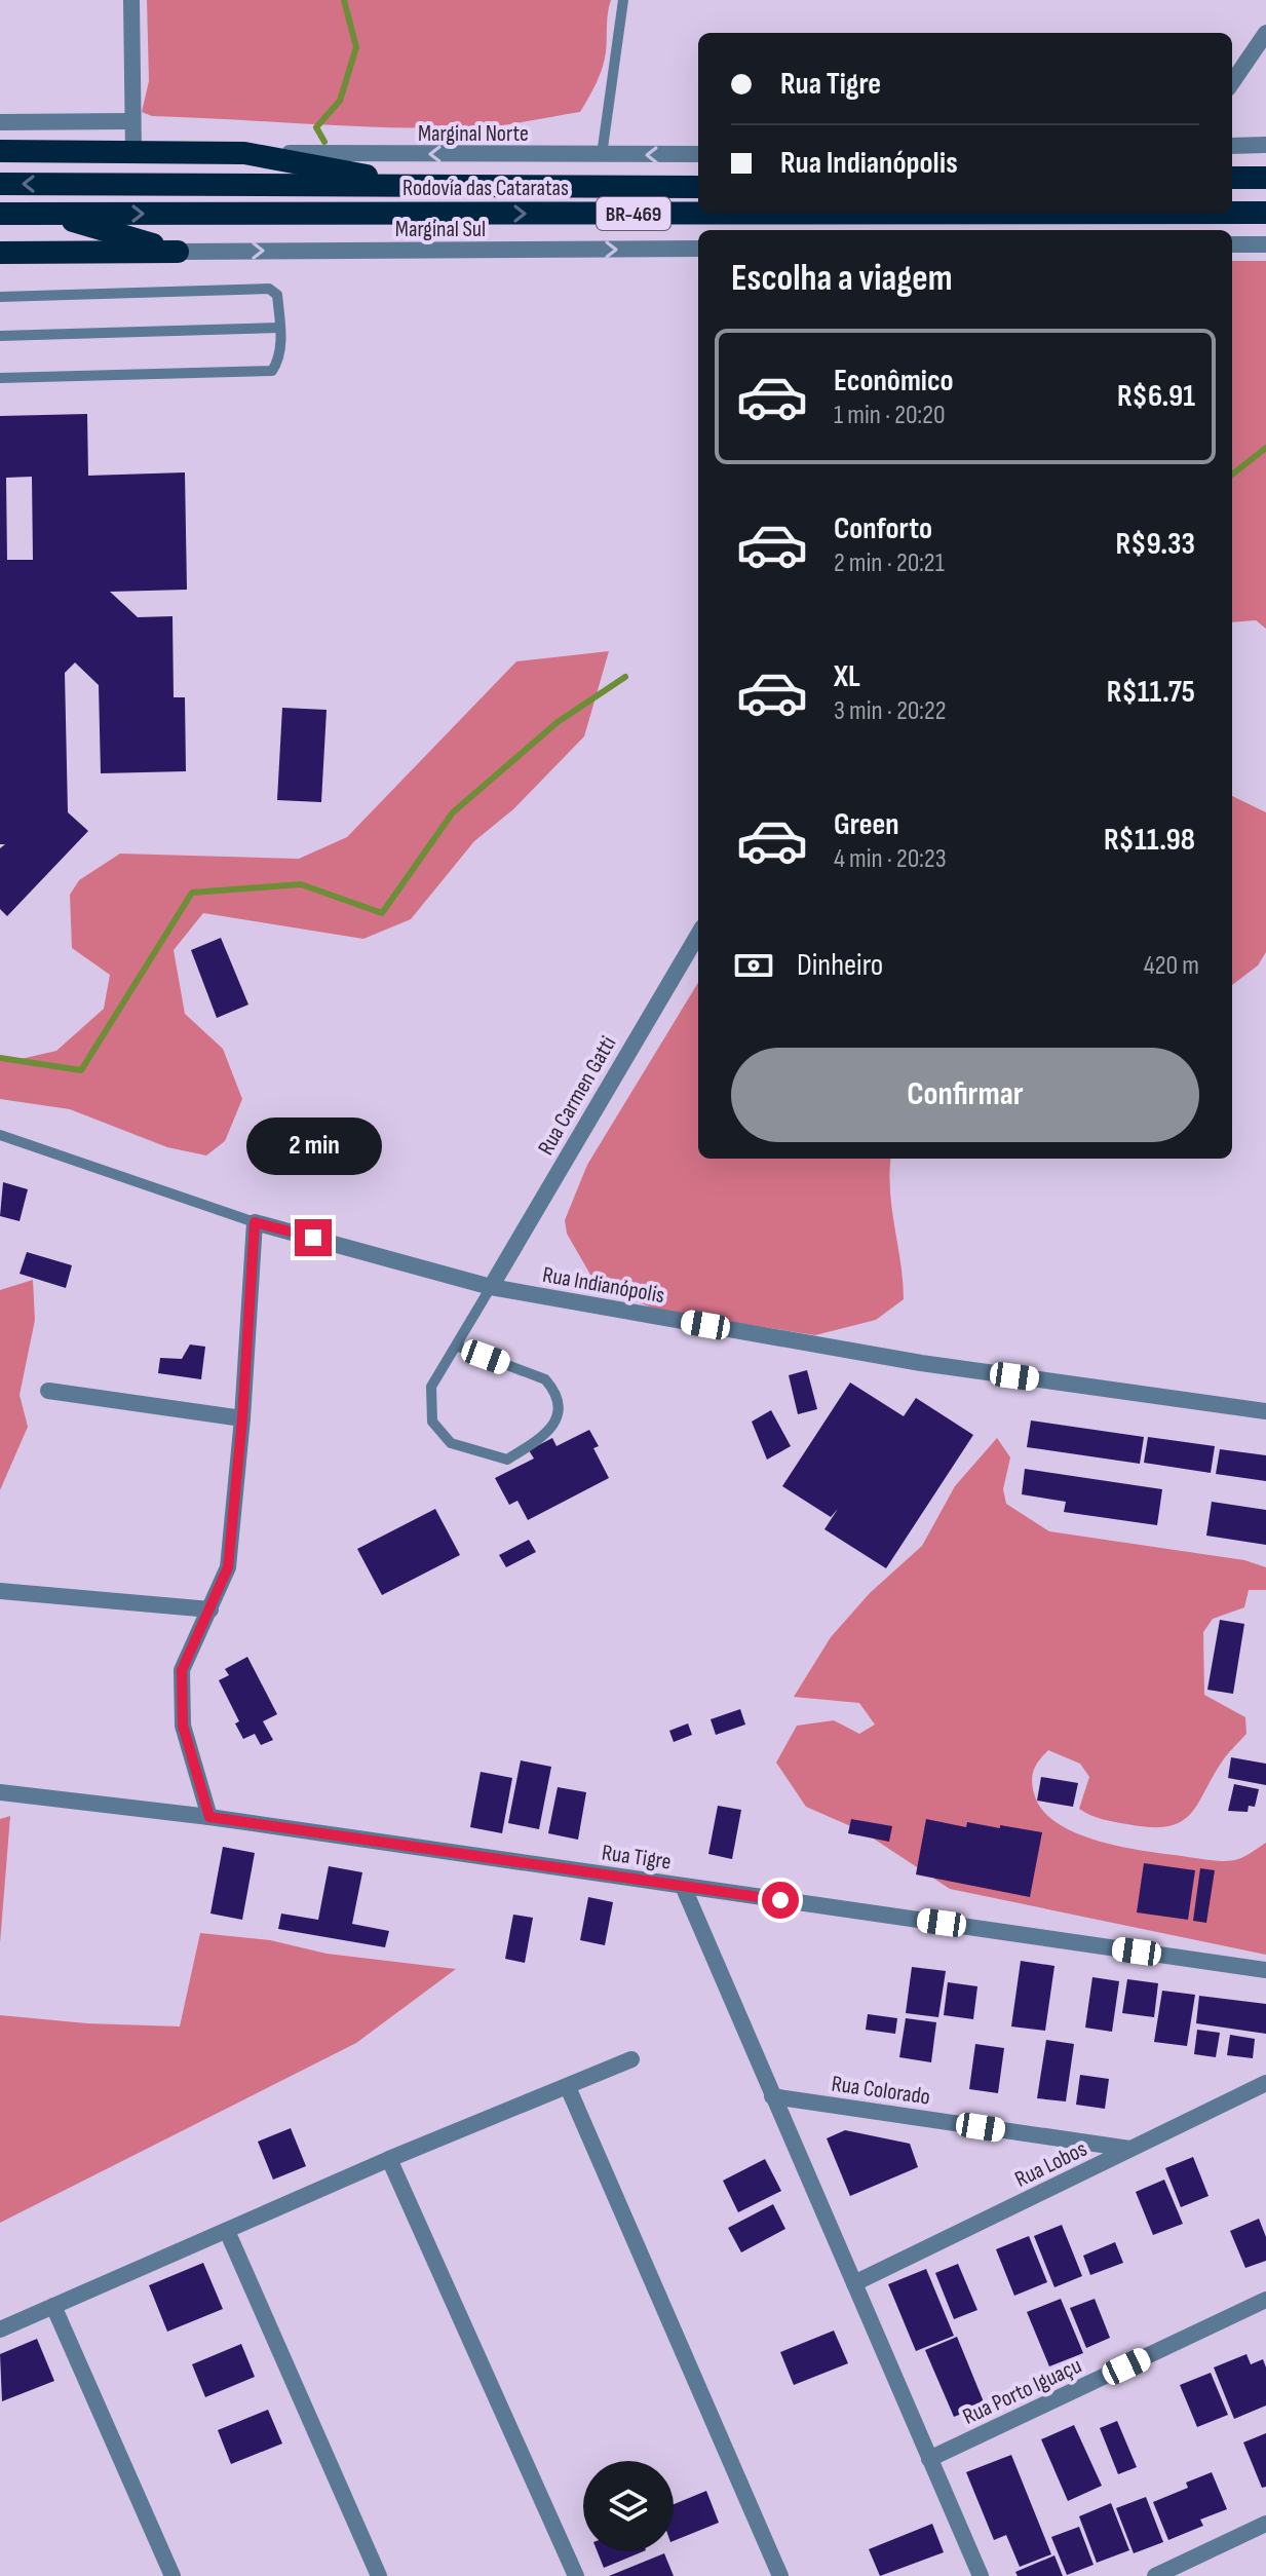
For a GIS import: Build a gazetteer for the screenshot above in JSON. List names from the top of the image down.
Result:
{
  "streets": {
    "highway": ["Rodovía das Cataratas", "BR-469"],
    "street": [
      "Marginal Norte",
      "Marginal Sul",
      "Rua Carmen Gatti",
      "Rua Indianópolis",
      "Rua Tigre",
      "Rua Colorado",
      "Rua Lobos",
      "Rua Porto Iguaçu"
    ]
  },
  "crossings": [
    ["Rua Carmen Gatti", "Rua Indianópolis"],
    ["Rua Colorado", "Rua Lobos"]
  ],
  "one_way": ["Marginal Norte", "Marginal Sul"],
  "page": {
    "banner": ["Rua Tigre", "Rua Indianópolis"],
    "heading": "Escolha a viagem",
    "list": [
      {
        "name": "Econômico",
        "note": "1 min · 20:20",
        "value": "R$6.91"
      },
      {
        "name": "Conforto",
        "note": "2 min · 20:21",
        "value": "R$9.33"
      },
      {
        "name": "XL",
        "note": "3 min · 20:22",
        "value": "R$11.75"
      },
      {
        "name": "Green",
        "note": "4 min · 20:23",
        "value": "R$11.98"
      }
    ],
    "pay": ["Dinheiro", "420 m"],
    "buttons": "Confirmar",
    "bubble": "2 min"
  }
}
